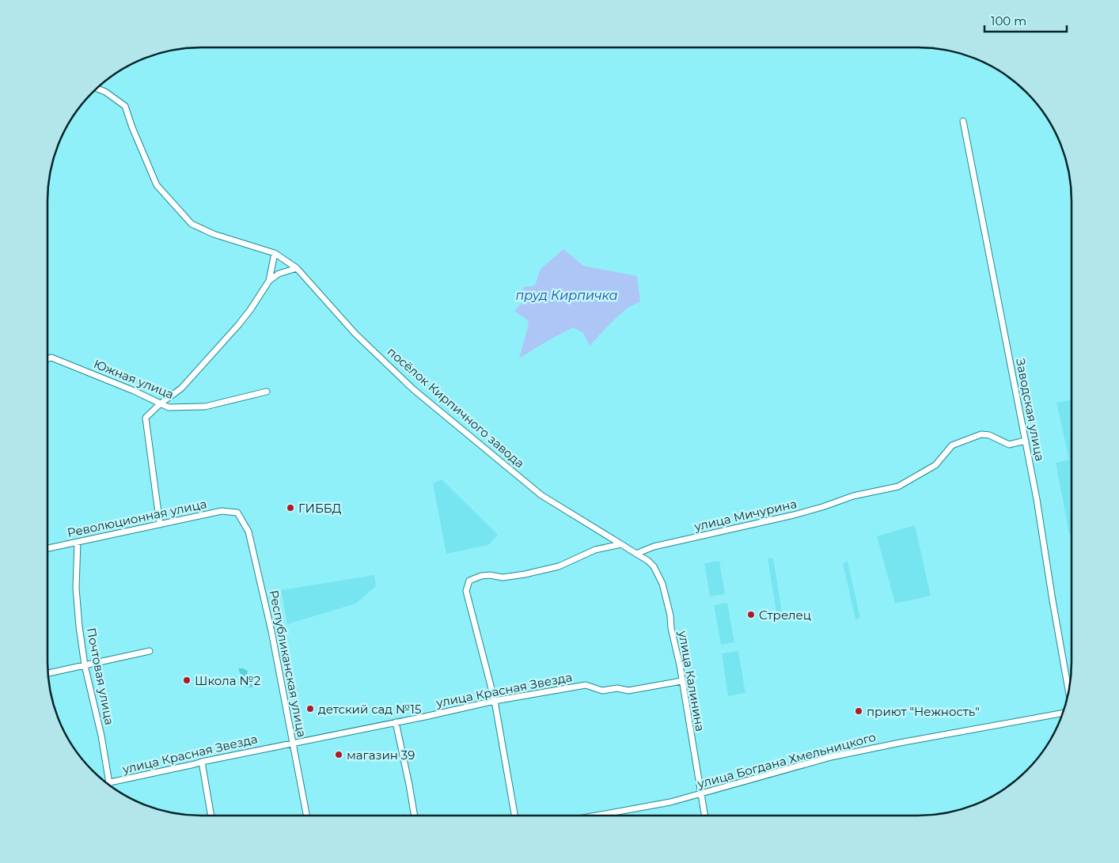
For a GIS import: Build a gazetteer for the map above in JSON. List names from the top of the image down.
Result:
{
  "streets": {
    "street": [
      "Южная улица",
      "посёлок Кирпичного завода",
      "Заводская улица",
      "улица Мичурина",
      "Революционная улица",
      "Республиканская улица",
      "Почтовая улица",
      "улица Калинина",
      "улица Красная Звезда",
      "улица Богдана Хмельницкого"
    ]
  },
  "crossings": [
    ["Заводская улица", "улица Мичурина"],
    ["улица Мичурина", "улица Калинина"],
    ["Революционная улица", "Республиканская улица"],
    ["Революционная улица", "Почтовая улица"],
    ["Республиканская улица", "улица Красная Звезда"],
    ["Почтовая улица", "улица Красная Звезда"],
    ["улица Калинина", "улица Красная Звезда"],
    ["улица Калинина", "улица Богдана Хмельницкого"]
  ],
  "water": ["пруд Кирпичка"],
  "places": [
    "ГИББД",
    "Стрелец",
    "Школа №2",
    "детский сад №15",
    "приют \"Нежность\"",
    "магазин 39"
  ],
  "scale_bar": "100 m"
}
